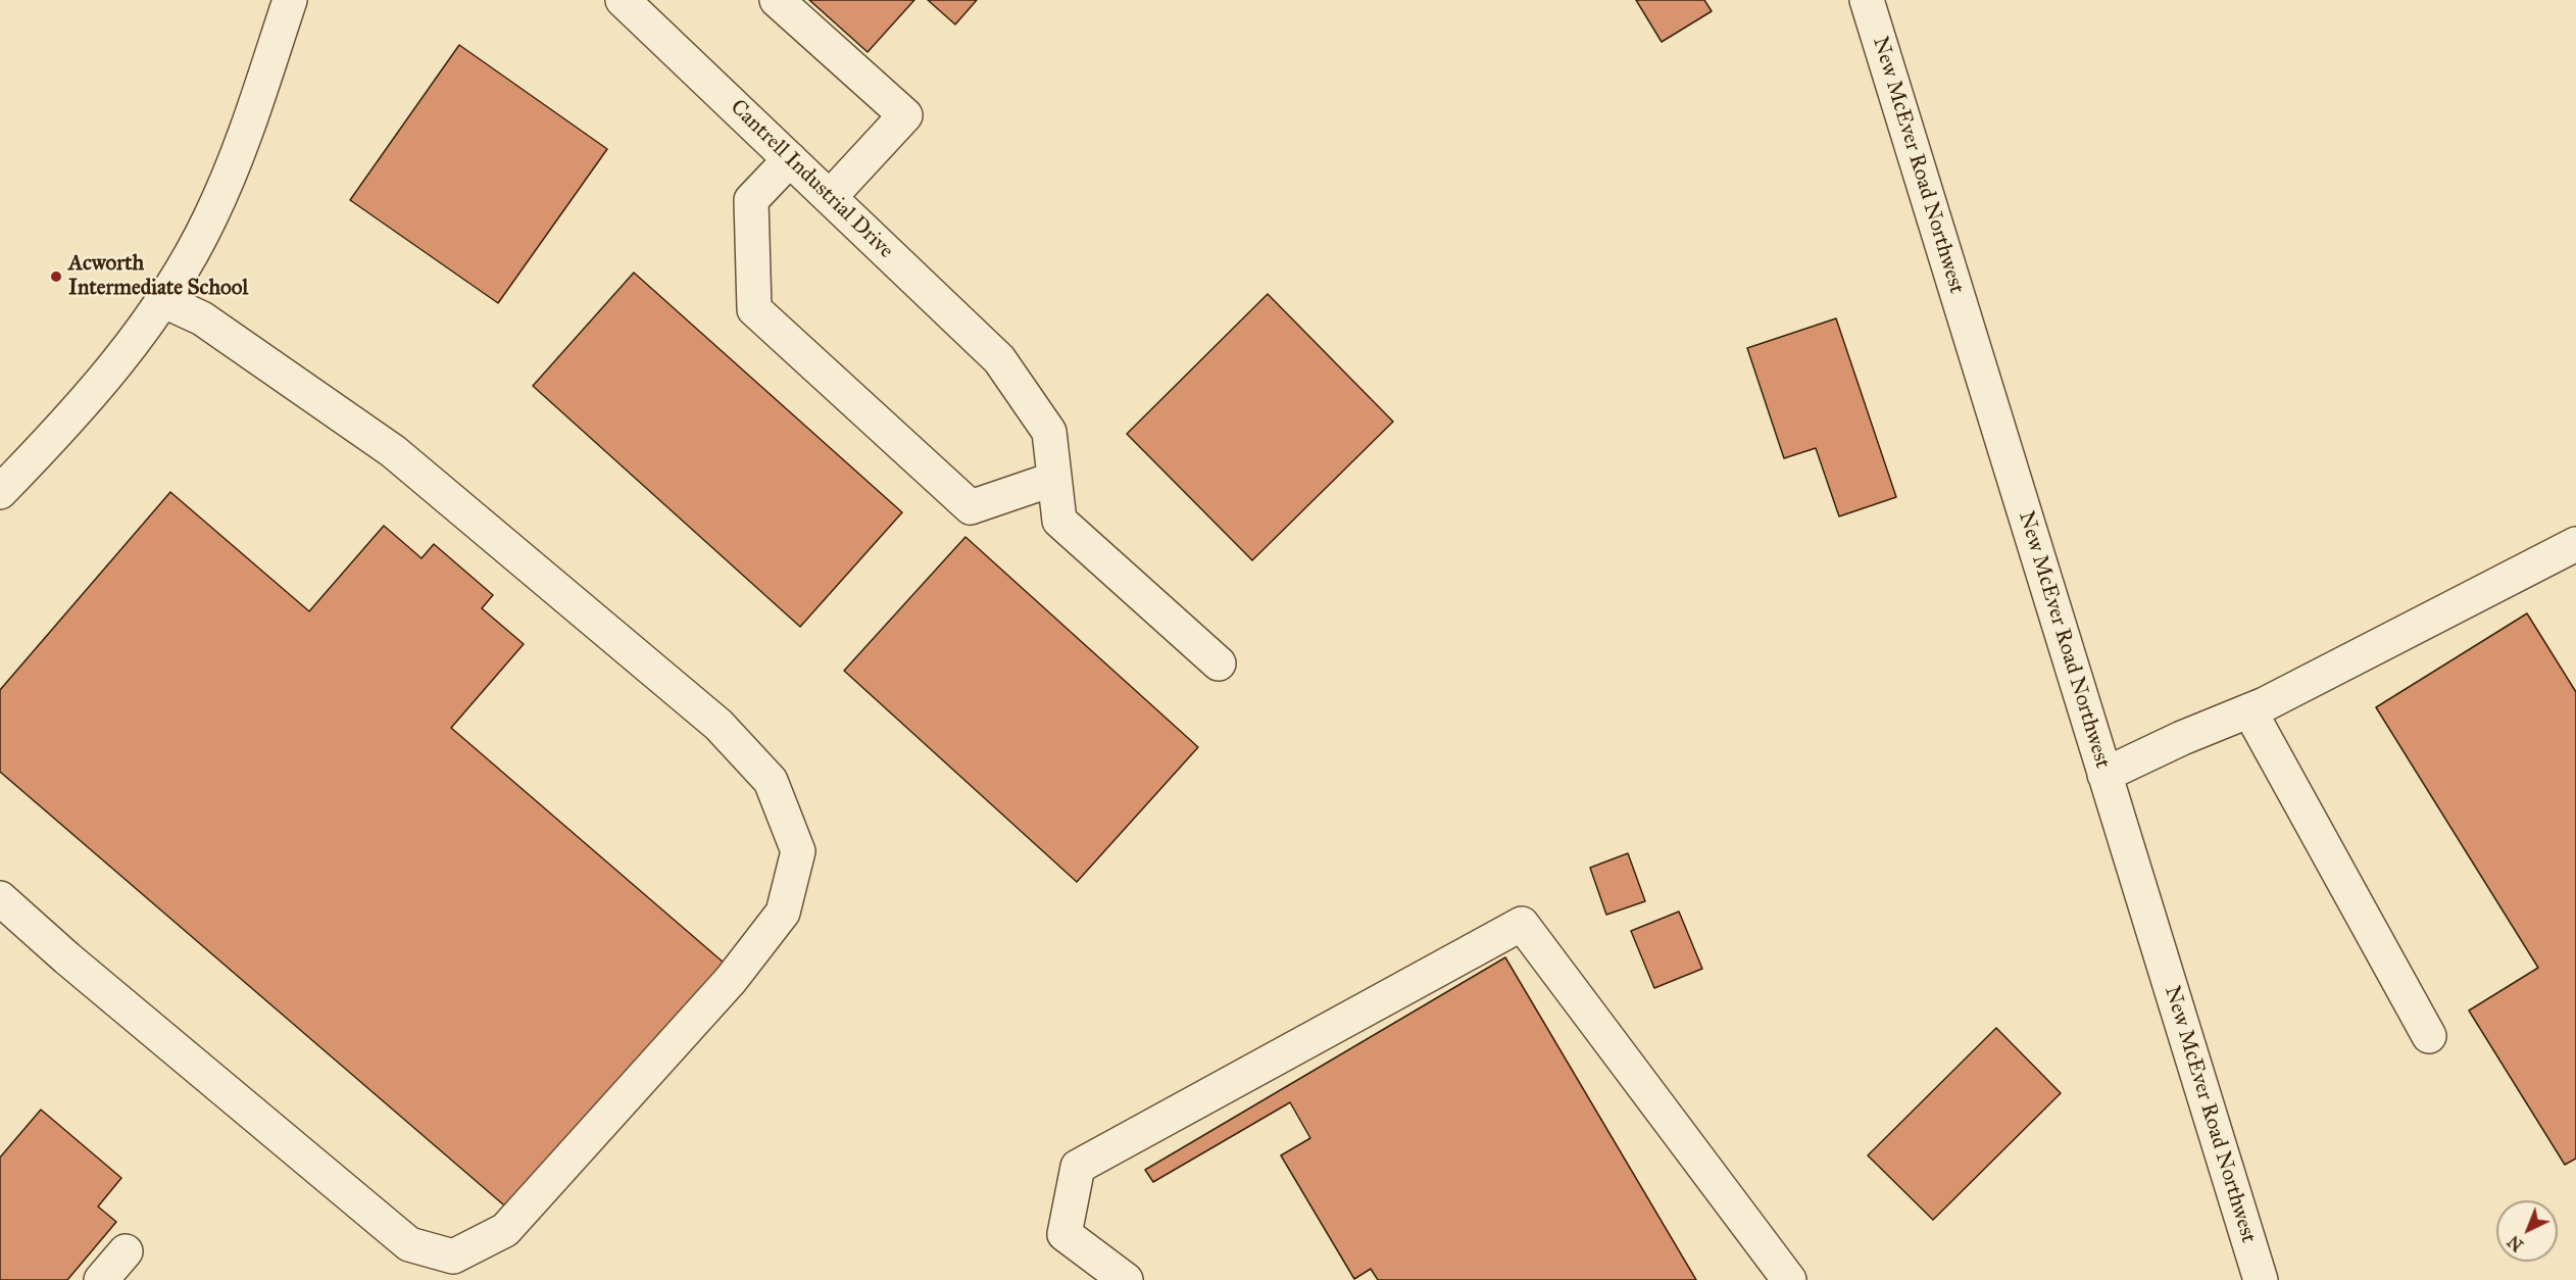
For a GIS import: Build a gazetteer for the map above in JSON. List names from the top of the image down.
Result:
{
  "streets": {
    "street": ["New McEver Road Northwest", "Cantrell Industrial Drive"]
  },
  "places": ["Acworth Intermediate School"],
  "north": "bottom left"
}
